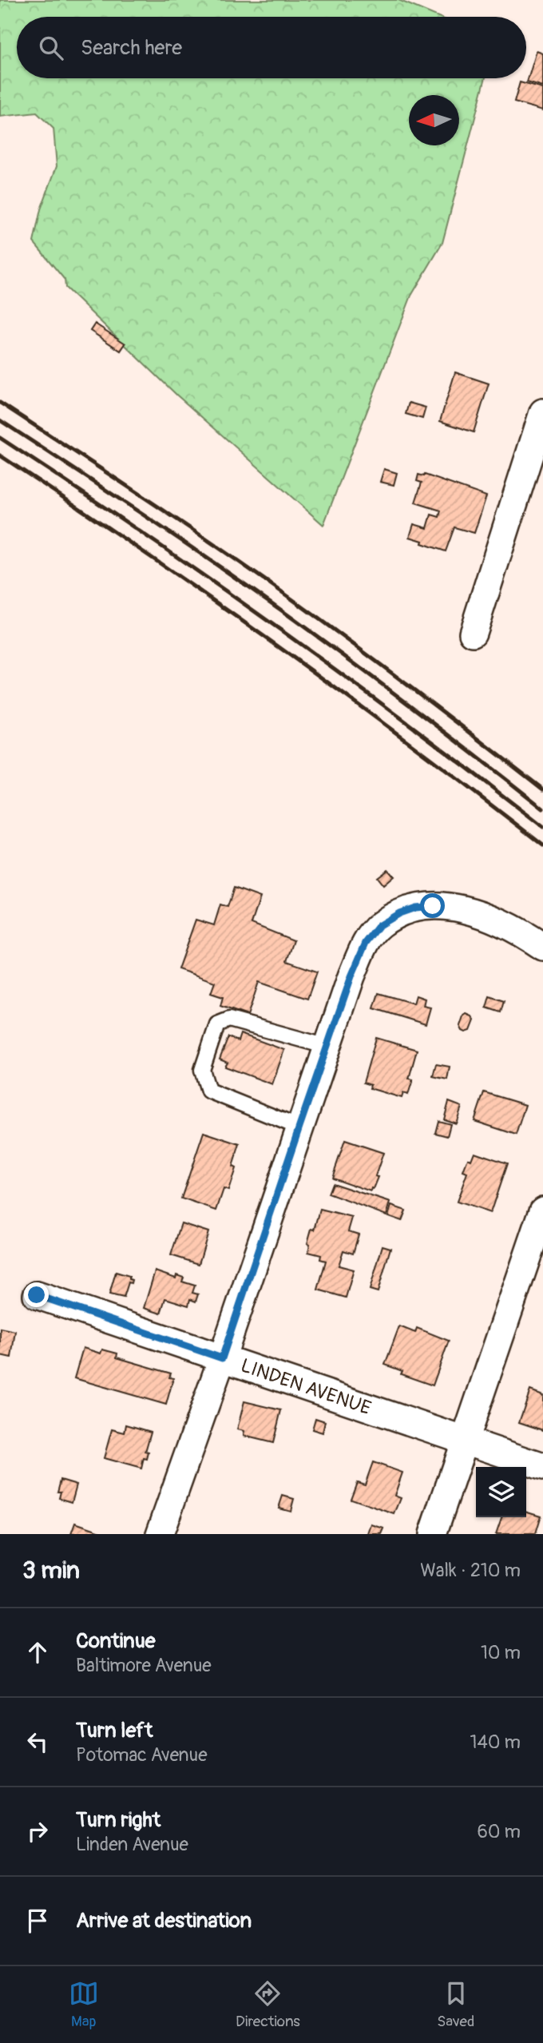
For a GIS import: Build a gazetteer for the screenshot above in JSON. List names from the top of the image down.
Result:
{
  "streets": {
    "street": ["LINDEN AVENUE"]
  },
  "north": "left",
  "page": {
    "search": "Search here",
    "heading": ["3 min", "Walk · 210 m"],
    "list": [
      ["Continue", "Baltimore Avenue", "10 m"],
      ["Turn left", "Potomac Avenue", "140 m"],
      ["Turn right", "Linden Avenue", "60 m"],
      "Arrive at destination"
    ],
    "nav": ["Map", "Directions", "Saved"]
  }
}
